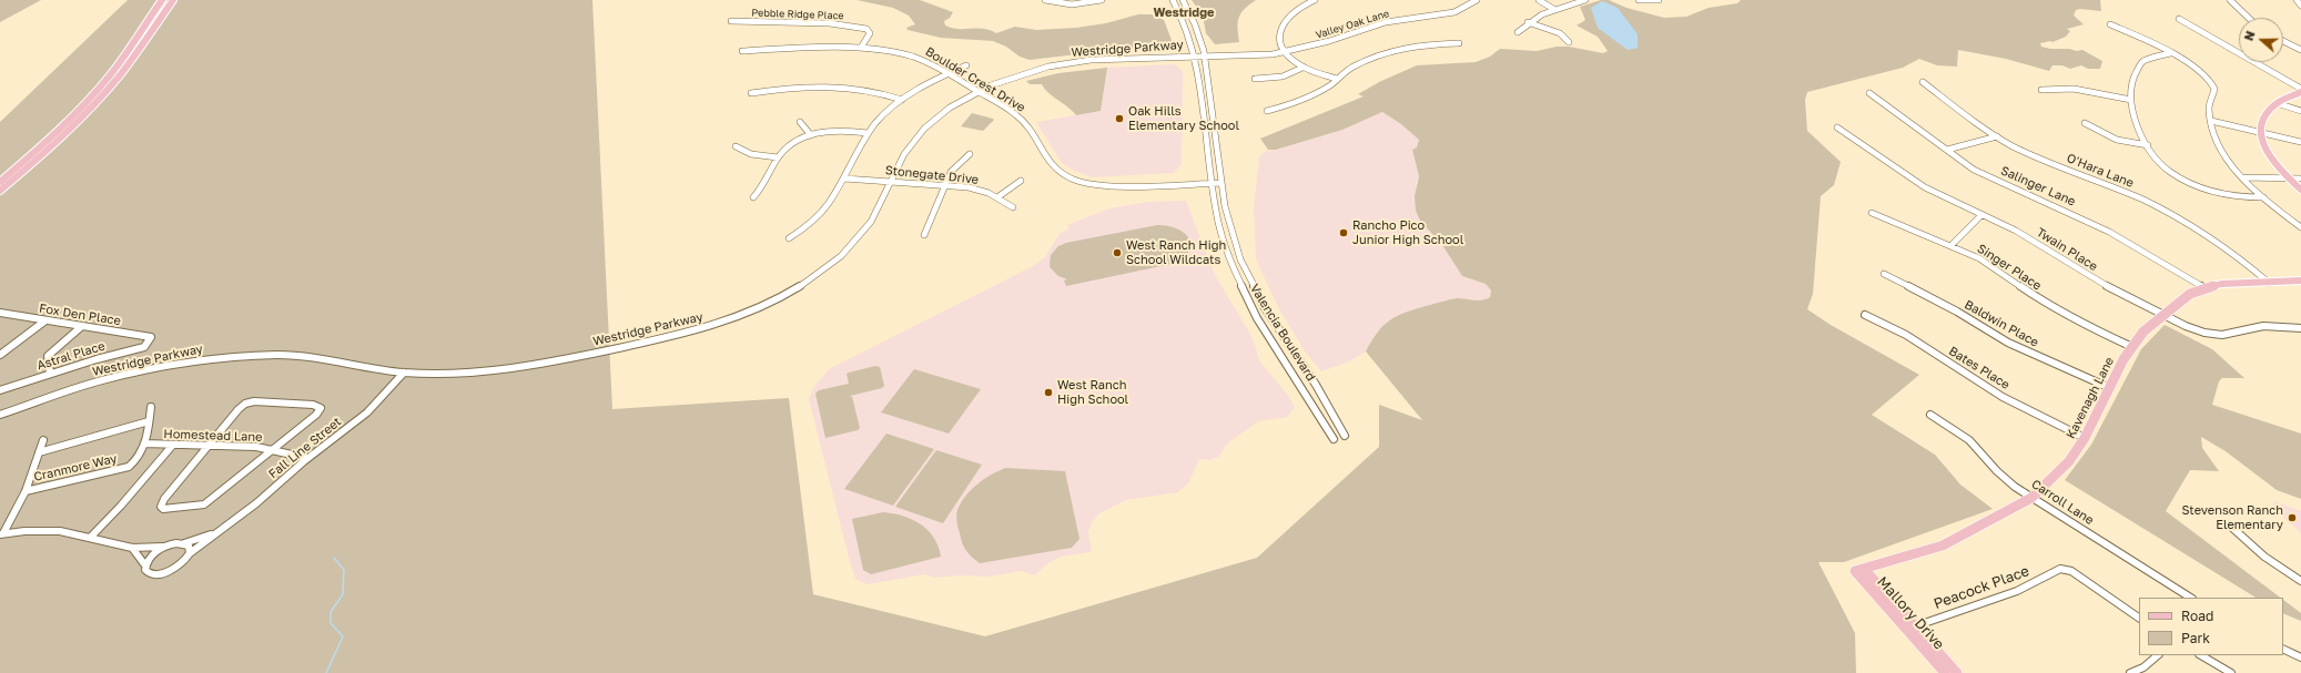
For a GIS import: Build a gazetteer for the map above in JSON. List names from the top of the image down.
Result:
{
  "streets": {
    "main road": ["Kavenagh Lane", "Mallory Drive"],
    "street": [
      "Pebble Ridge Place",
      "Valley Oak Lane",
      "Westridge Parkway",
      "Boulder Crest Drive",
      "O'Hara Lane",
      "Stonegate Drive",
      "Salinger Lane",
      "Twain Place",
      "Singer Place",
      "Fox Den Place",
      "Baldwin Place",
      "Valencia Boulevard",
      "Astral Place",
      "Bates Place",
      "Homestead Lane",
      "Fall Line Street",
      "Cranmore Way",
      "Carroll Lane",
      "Peacock Place"
    ]
  },
  "crossings": [
    ["Pebble Ridge Place", "Boulder Crest Drive"],
    ["Valley Oak Lane", "Westridge Parkway"],
    ["Valley Oak Lane", "Valencia Boulevard"],
    ["Westridge Parkway", "Boulder Crest Drive"],
    ["Westridge Parkway", "Stonegate Drive"],
    ["Westridge Parkway", "Valencia Boulevard"],
    ["Westridge Parkway", "Fall Line Street"],
    ["Boulder Crest Drive", "Valencia Boulevard"],
    ["O'Hara Lane", "Kavenagh Lane"],
    ["Salinger Lane", "Kavenagh Lane"],
    ["Twain Place", "Kavenagh Lane"],
    ["Singer Place", "Kavenagh Lane"],
    ["Fox Den Place", "Astral Place"],
    ["Baldwin Place", "Kavenagh Lane"],
    ["Bates Place", "Kavenagh Lane"],
    ["Kavenagh Lane", "Carroll Lane"],
    ["Kavenagh Lane", "Mallory Drive"],
    ["Homestead Lane", "Fall Line Street"],
    ["Homestead Lane", "Cranmore Way"],
    ["Peacock Place", "Mallory Drive"]
  ],
  "districts": ["Westridge"],
  "places": [
    "Oak Hills Elementary School",
    "Rancho Pico Junior High School",
    "West Ranch High School Wildcats",
    "West Ranch High School",
    "Stevenson Ranch Elementary"
  ],
  "legend": ["Road", "Park"],
  "north": "left"
}
